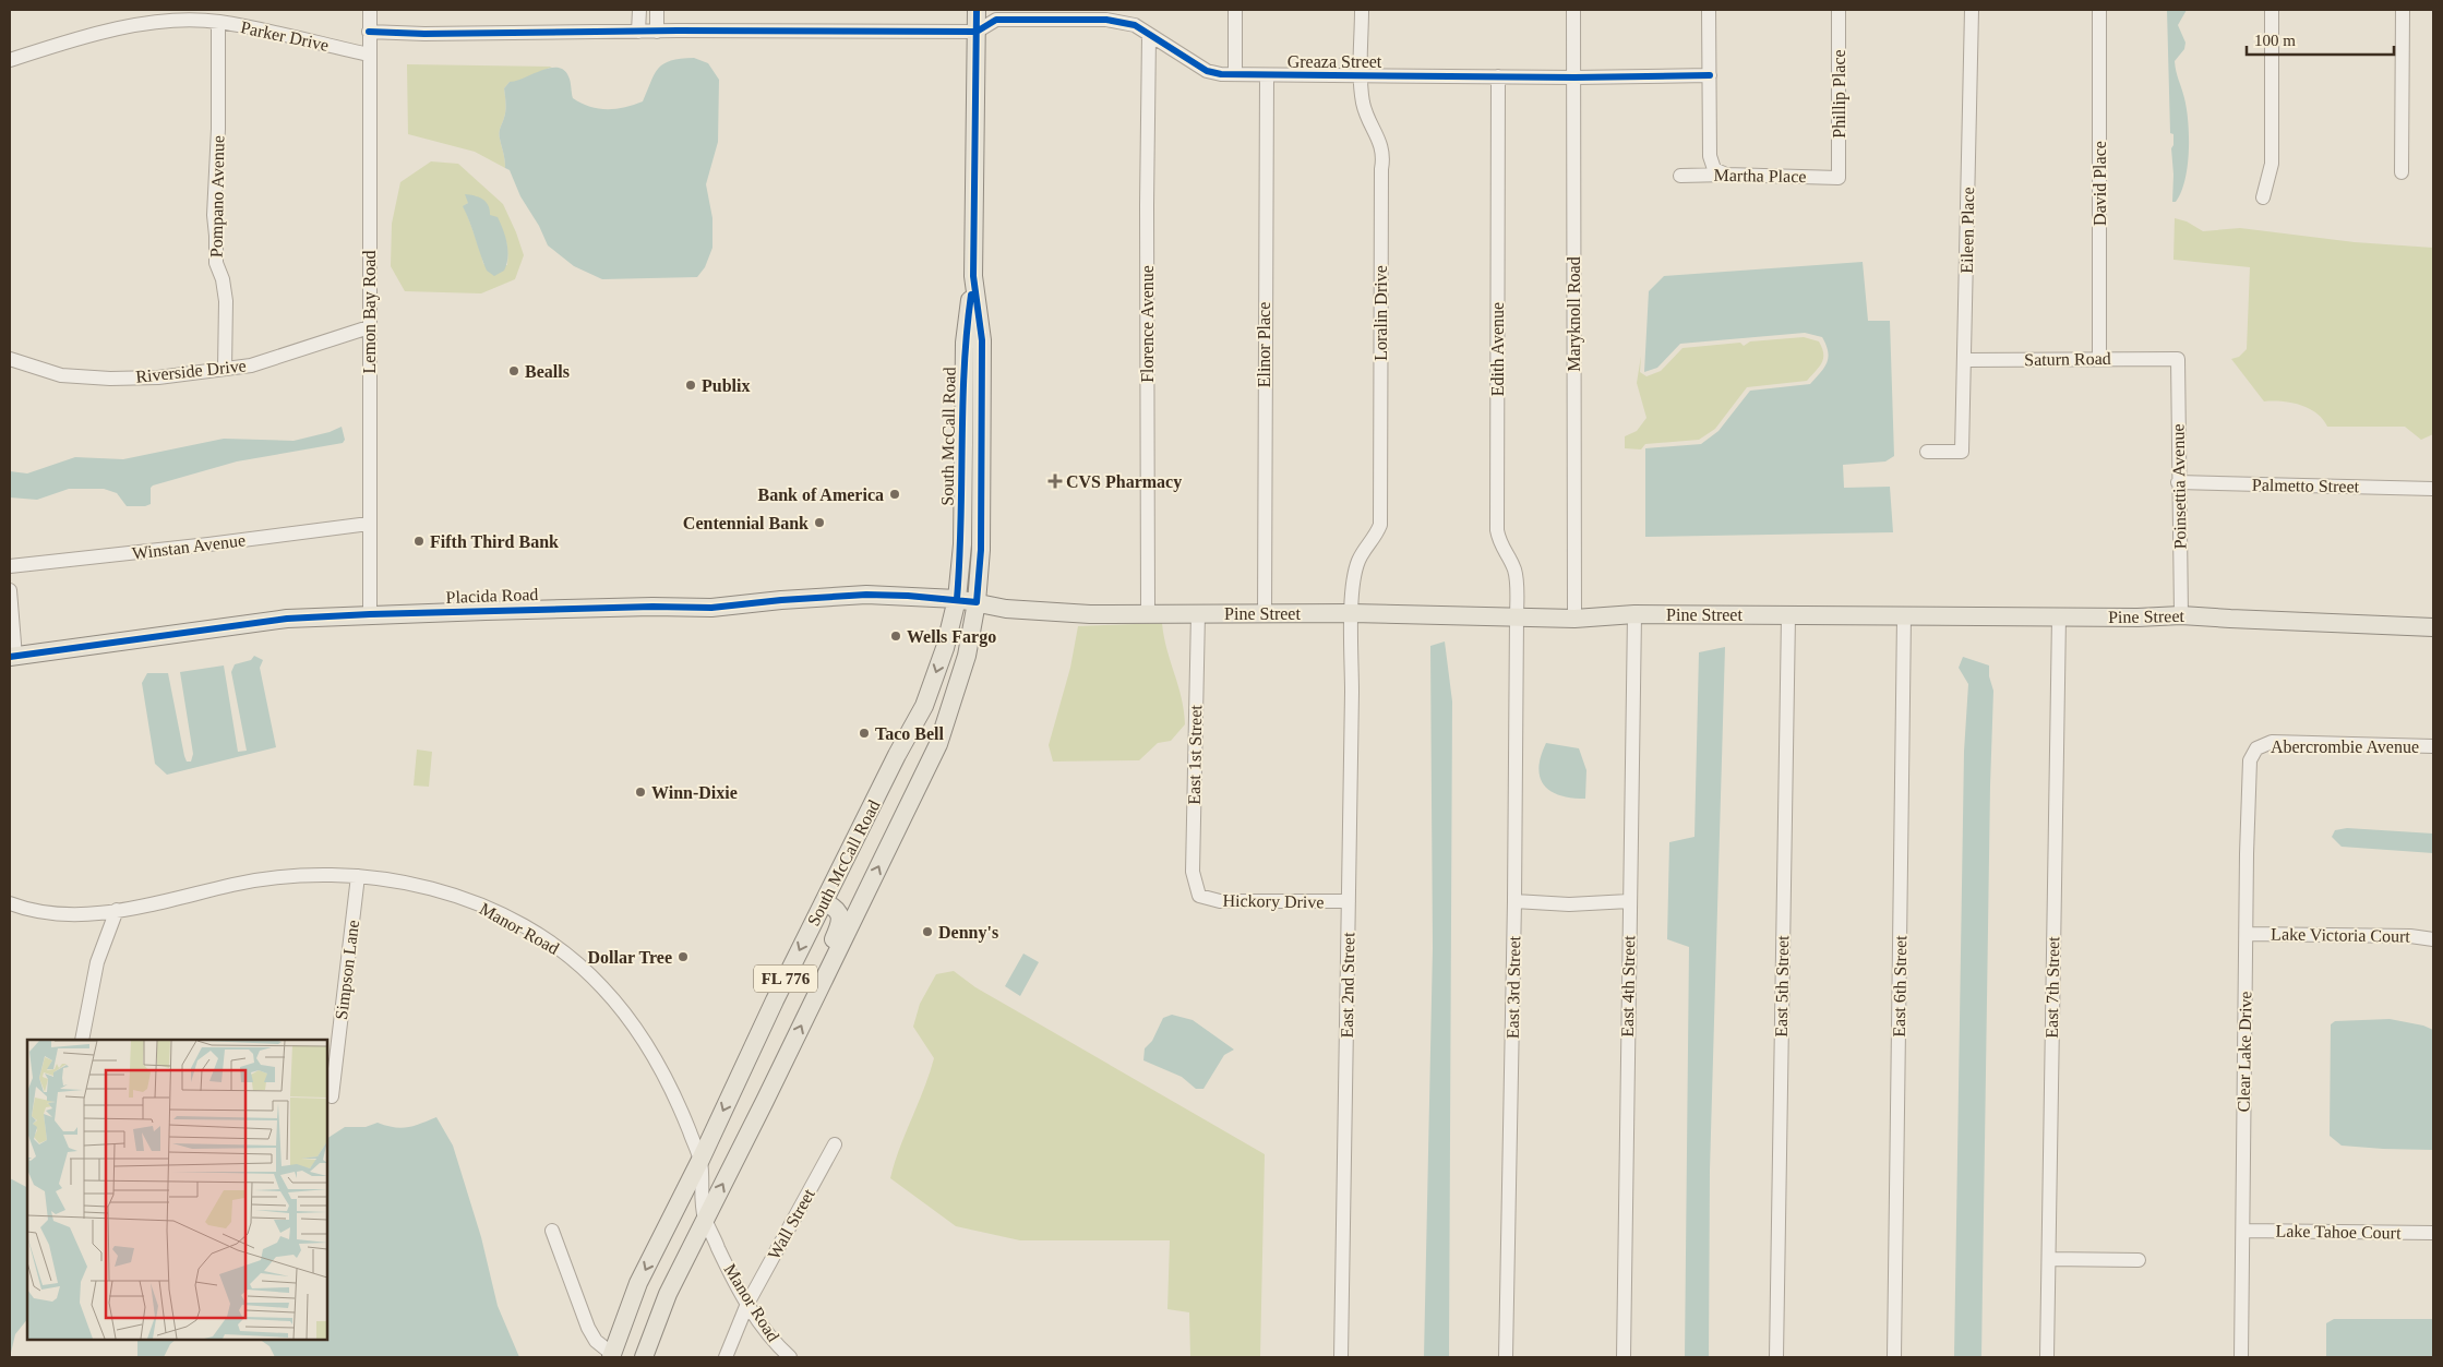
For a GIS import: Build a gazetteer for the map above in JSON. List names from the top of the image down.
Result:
{
  "streets": {
    "main road": [
      "South McCall Road",
      "Placida Road",
      "Pine Street",
      "FL 776"
    ],
    "street": [
      "Parker Drive",
      "Greaza Street",
      "Phillip Place",
      "Martha Place",
      "David Place",
      "Pompano Avenue",
      "Eileen Place",
      "Lemon Bay Road",
      "Loralin Drive",
      "Maryknoll Road",
      "Florence Avenue",
      "Elinor Place",
      "Edith Avenue",
      "Saturn Road",
      "Riverside Drive",
      "Palmetto Street",
      "Poinsettia Avenue",
      "Winstan Avenue",
      "Abercrombie Avenue",
      "East 1st Street",
      "Hickory Drive",
      "Manor Road",
      "Lake Victoria Court",
      "Simpson Lane",
      "East 2nd Street",
      "East 4th Street",
      "East 5th Street",
      "East 6th Street",
      "East 3rd Street",
      "East 7th Street",
      "Clear Lake Drive",
      "Wall Street",
      "Lake Tahoe Court"
    ]
  },
  "crossings": [
    ["Parker Drive", "Pompano Avenue"],
    ["Parker Drive", "Lemon Bay Road"],
    ["Greaza Street", "Loralin Drive"],
    ["Greaza Street", "Maryknoll Road"],
    ["Greaza Street", "Florence Avenue"],
    ["Greaza Street", "Elinor Place"],
    ["Greaza Street", "Edith Avenue"],
    ["Greaza Street", "South McCall Road"],
    ["Phillip Place", "Martha Place"],
    ["David Place", "Saturn Road"],
    ["Pompano Avenue", "Riverside Drive"],
    ["Eileen Place", "Saturn Road"],
    ["Lemon Bay Road", "Riverside Drive"],
    ["Lemon Bay Road", "Winstan Avenue"],
    ["Lemon Bay Road", "Placida Road"],
    ["Loralin Drive", "Pine Street"],
    ["Loralin Drive", "East 2nd Street"],
    ["Maryknoll Road", "Pine Street"],
    ["Florence Avenue", "Pine Street"],
    ["Elinor Place", "Pine Street"],
    ["Edith Avenue", "Pine Street"],
    ["Edith Avenue", "East 3rd Street"],
    ["Saturn Road", "Poinsettia Avenue"],
    ["South McCall Road", "Placida Road"],
    ["South McCall Road", "Pine Street"],
    ["South McCall Road", "Manor Road"],
    ["Palmetto Street", "Poinsettia Avenue"],
    ["Poinsettia Avenue", "Pine Street"],
    ["Placida Road", "Pine Street"],
    ["Pine Street", "East 1st Street"],
    ["Pine Street", "East 2nd Street"],
    ["Pine Street", "East 4th Street"],
    ["Pine Street", "East 5th Street"],
    ["Pine Street", "East 6th Street"],
    ["Pine Street", "East 3rd Street"],
    ["Pine Street", "East 7th Street"],
    ["Abercrombie Avenue", "Clear Lake Drive"],
    ["East 1st Street", "Hickory Drive"],
    ["Hickory Drive", "East 2nd Street"],
    ["Manor Road", "Simpson Lane"],
    ["Manor Road", "Wall Street"],
    ["Lake Victoria Court", "Clear Lake Drive"],
    ["Clear Lake Drive", "Lake Tahoe Court"]
  ],
  "places": {
    "other": [
      "Bealls",
      "Publix",
      "Bank of America",
      "Centennial Bank",
      "Fifth Third Bank",
      "Wells Fargo",
      "Taco Bell",
      "Winn-Dixie",
      "Denny's",
      "Dollar Tree"
    ],
    "health": ["CVS Pharmacy"]
  },
  "scale_bar": "100 m"
}
